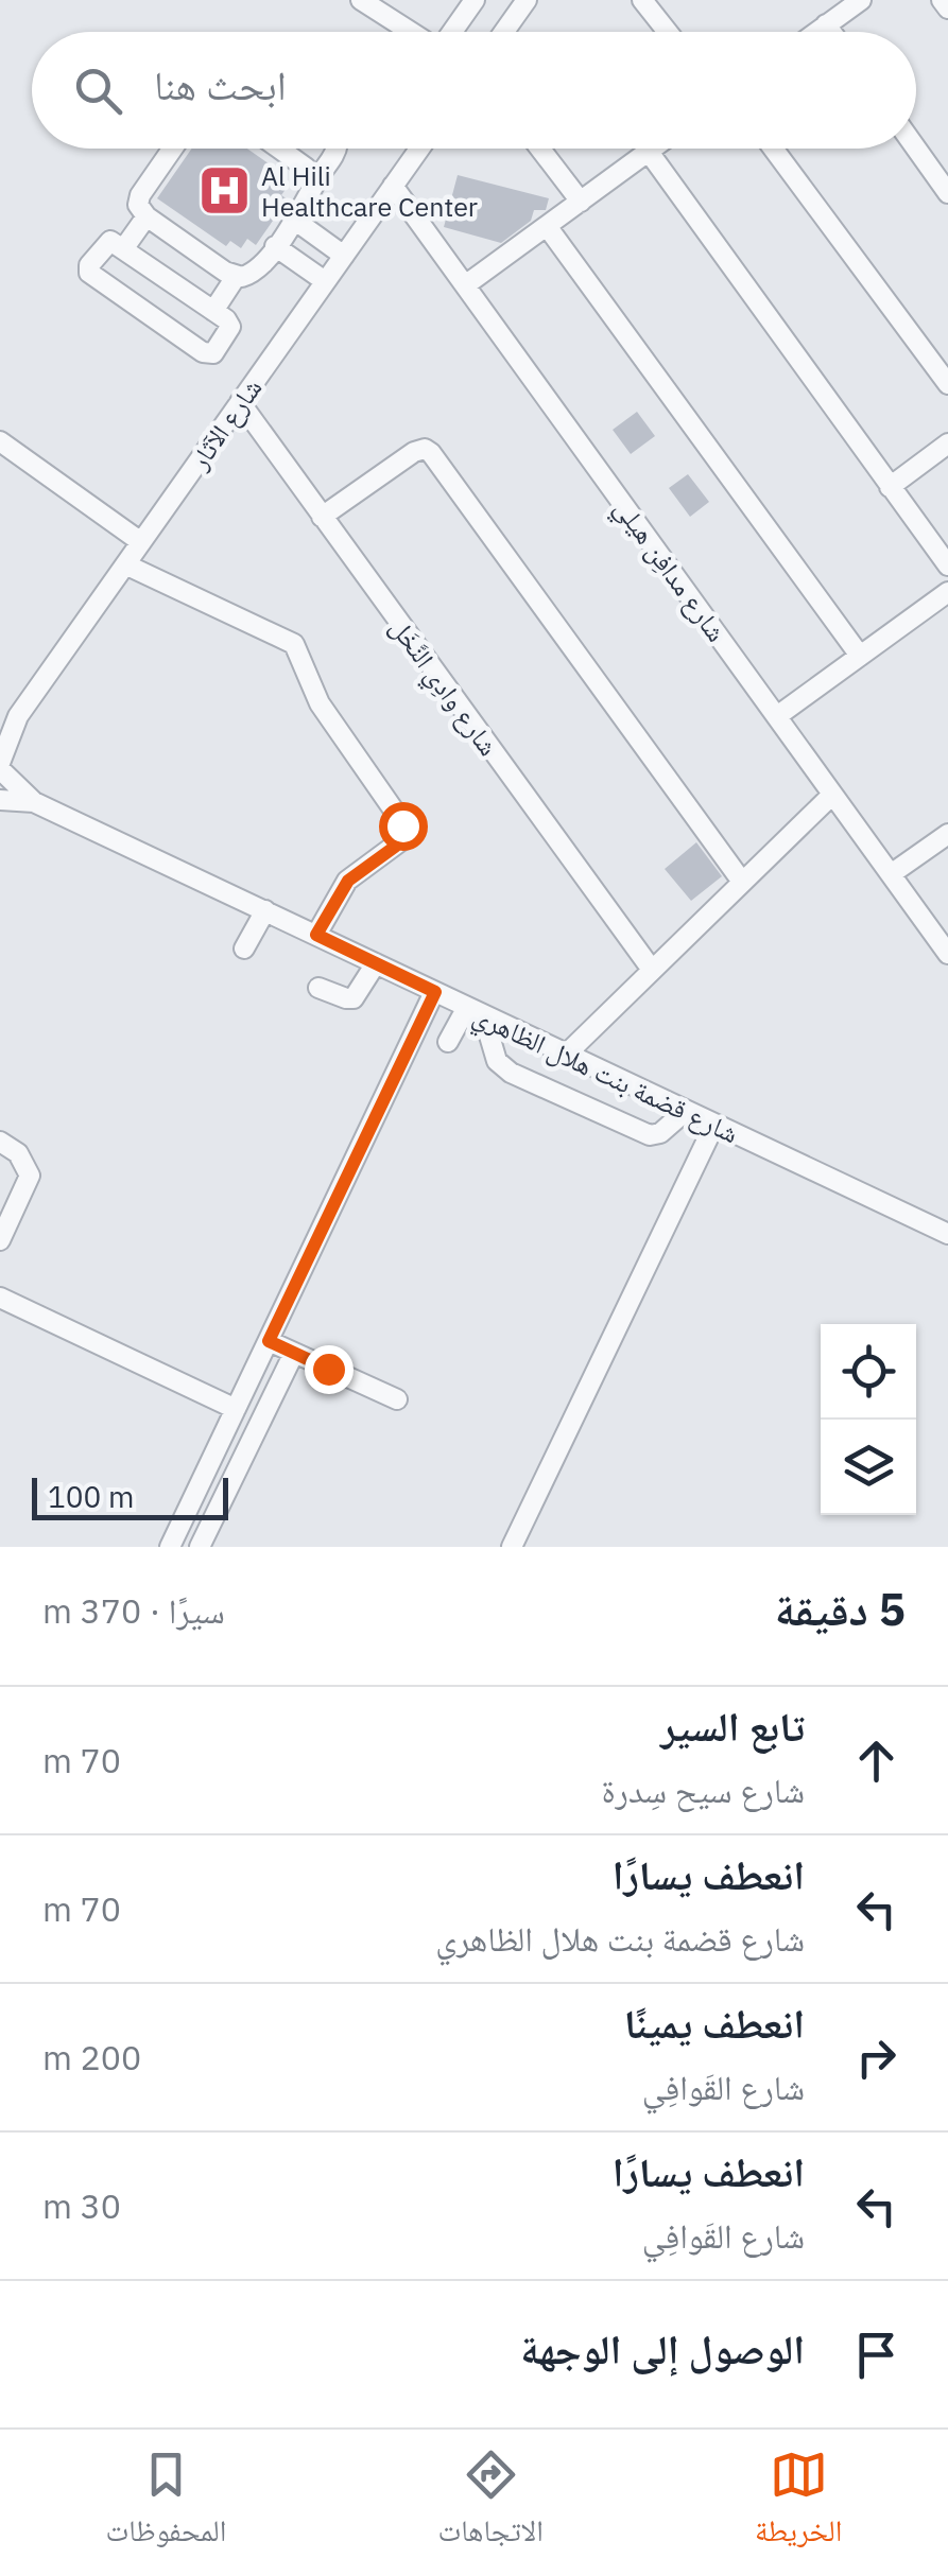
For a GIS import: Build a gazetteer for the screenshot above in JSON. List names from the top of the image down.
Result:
{
  "streets": {
    "street": [
      "شارع الآثار",
      "شارع مدافِن هيلي",
      "شارع وادِي النَّخَل",
      "شارع قضمة بنت هلال الظاهري"
    ]
  },
  "crossings": [
    ["شارع الآثار", "شارع مدافِن هيلي"],
    ["شارع الآثار", "شارع وادِي النَّخَل"],
    ["شارع الآثار", "شارع قضمة بنت هلال الظاهري"]
  ],
  "places": {
    "hospital": ["Al Hili Healthcare Center"]
  },
  "scale_bar": "100 m",
  "page": {
    "search": "ابحث هنا",
    "scale": "100 m",
    "heading": ["5 دقيقة", "سيرًا · 370 m"],
    "list": [
      ["تابع السير", "شارع سيح سِدرة", "70 m"],
      ["انعطف يسارًا", "شارع قضمة بنت هلال الظاهري", "70 m"],
      ["انعطف يمينًا", "شارع القَوافِي", "200 m"],
      ["انعطف يسارًا", "شارع القَوافِي", "30 m"],
      "الوصول إلى الوجهة"
    ],
    "nav": ["الخريطة", "الاتجاهات", "المحفوظات"]
  }
}
